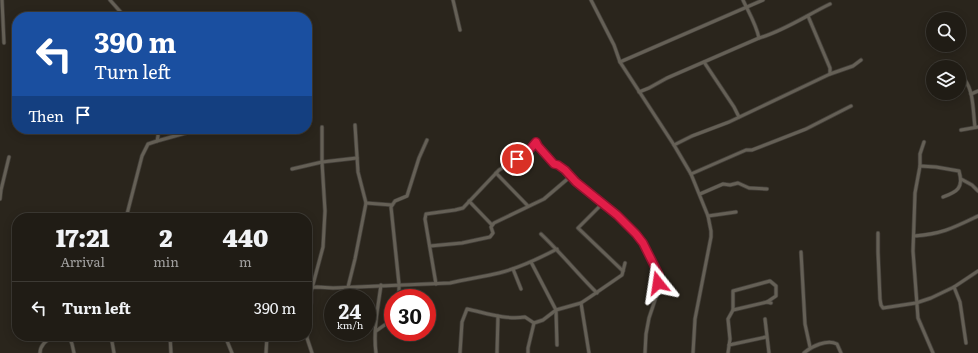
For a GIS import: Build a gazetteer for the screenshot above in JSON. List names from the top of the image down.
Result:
{
  "page": {
    "turn": ["390 m", "Turn left"],
    "then": "Then",
    "eta": [
      "17:21",
      "Arrival",
      "2",
      "min",
      "440",
      "m"
    ],
    "list": [
      {
        "name": "Turn left",
        "value": "390 m"
      }
    ],
    "speed": "24 km/h",
    "limit": "30"
  }
}
